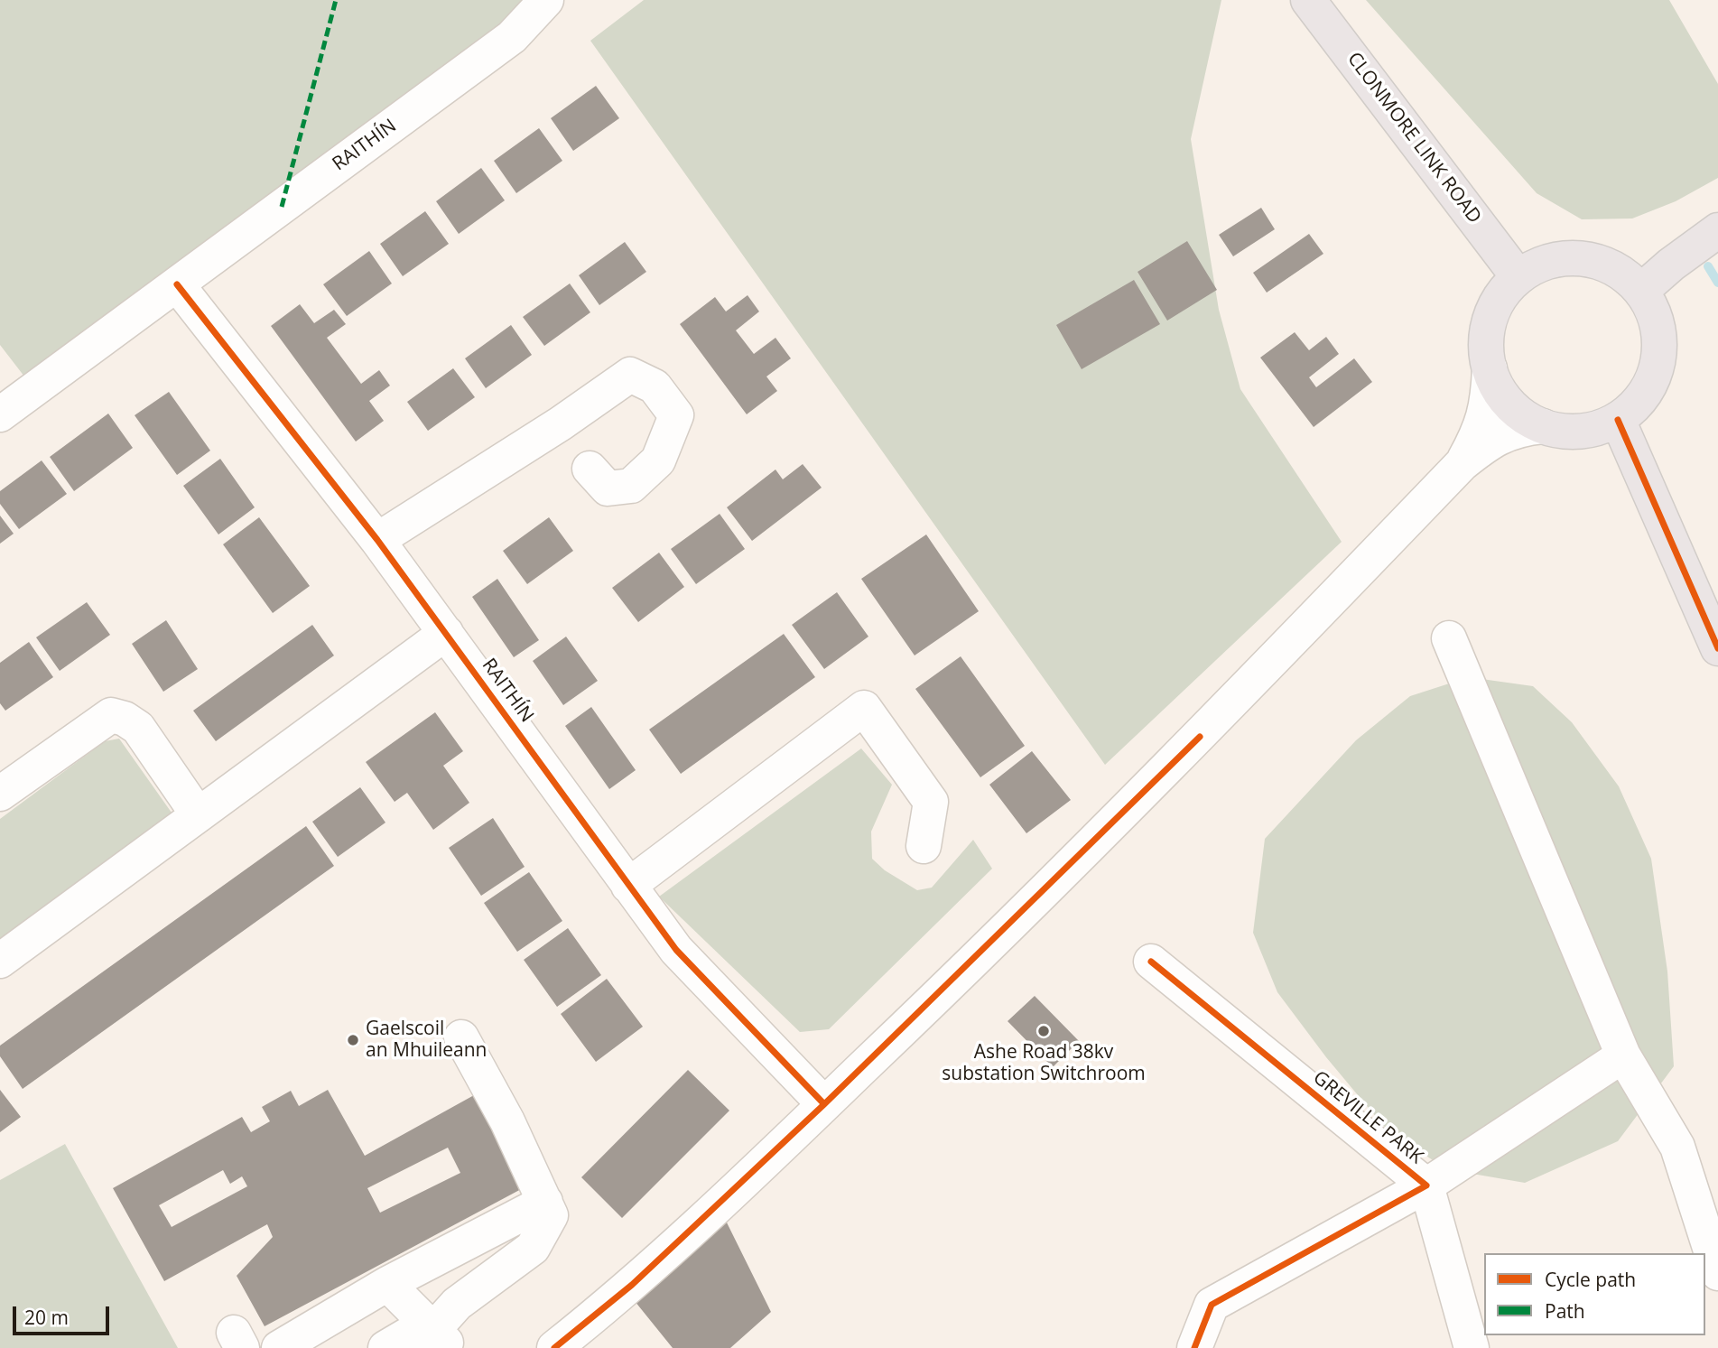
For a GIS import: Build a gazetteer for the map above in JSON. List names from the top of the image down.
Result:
{
  "streets": {
    "main road": ["CLONMORE LINK ROAD"],
    "street": ["RAITHÍN", "GREVILLE PARK"]
  },
  "places": ["Ashe Road 38kv substation Switchroom", "Gaelscoil an Mhuileann"],
  "legend": ["Cycle path", "Path"],
  "scale_bar": "20 m"
}
